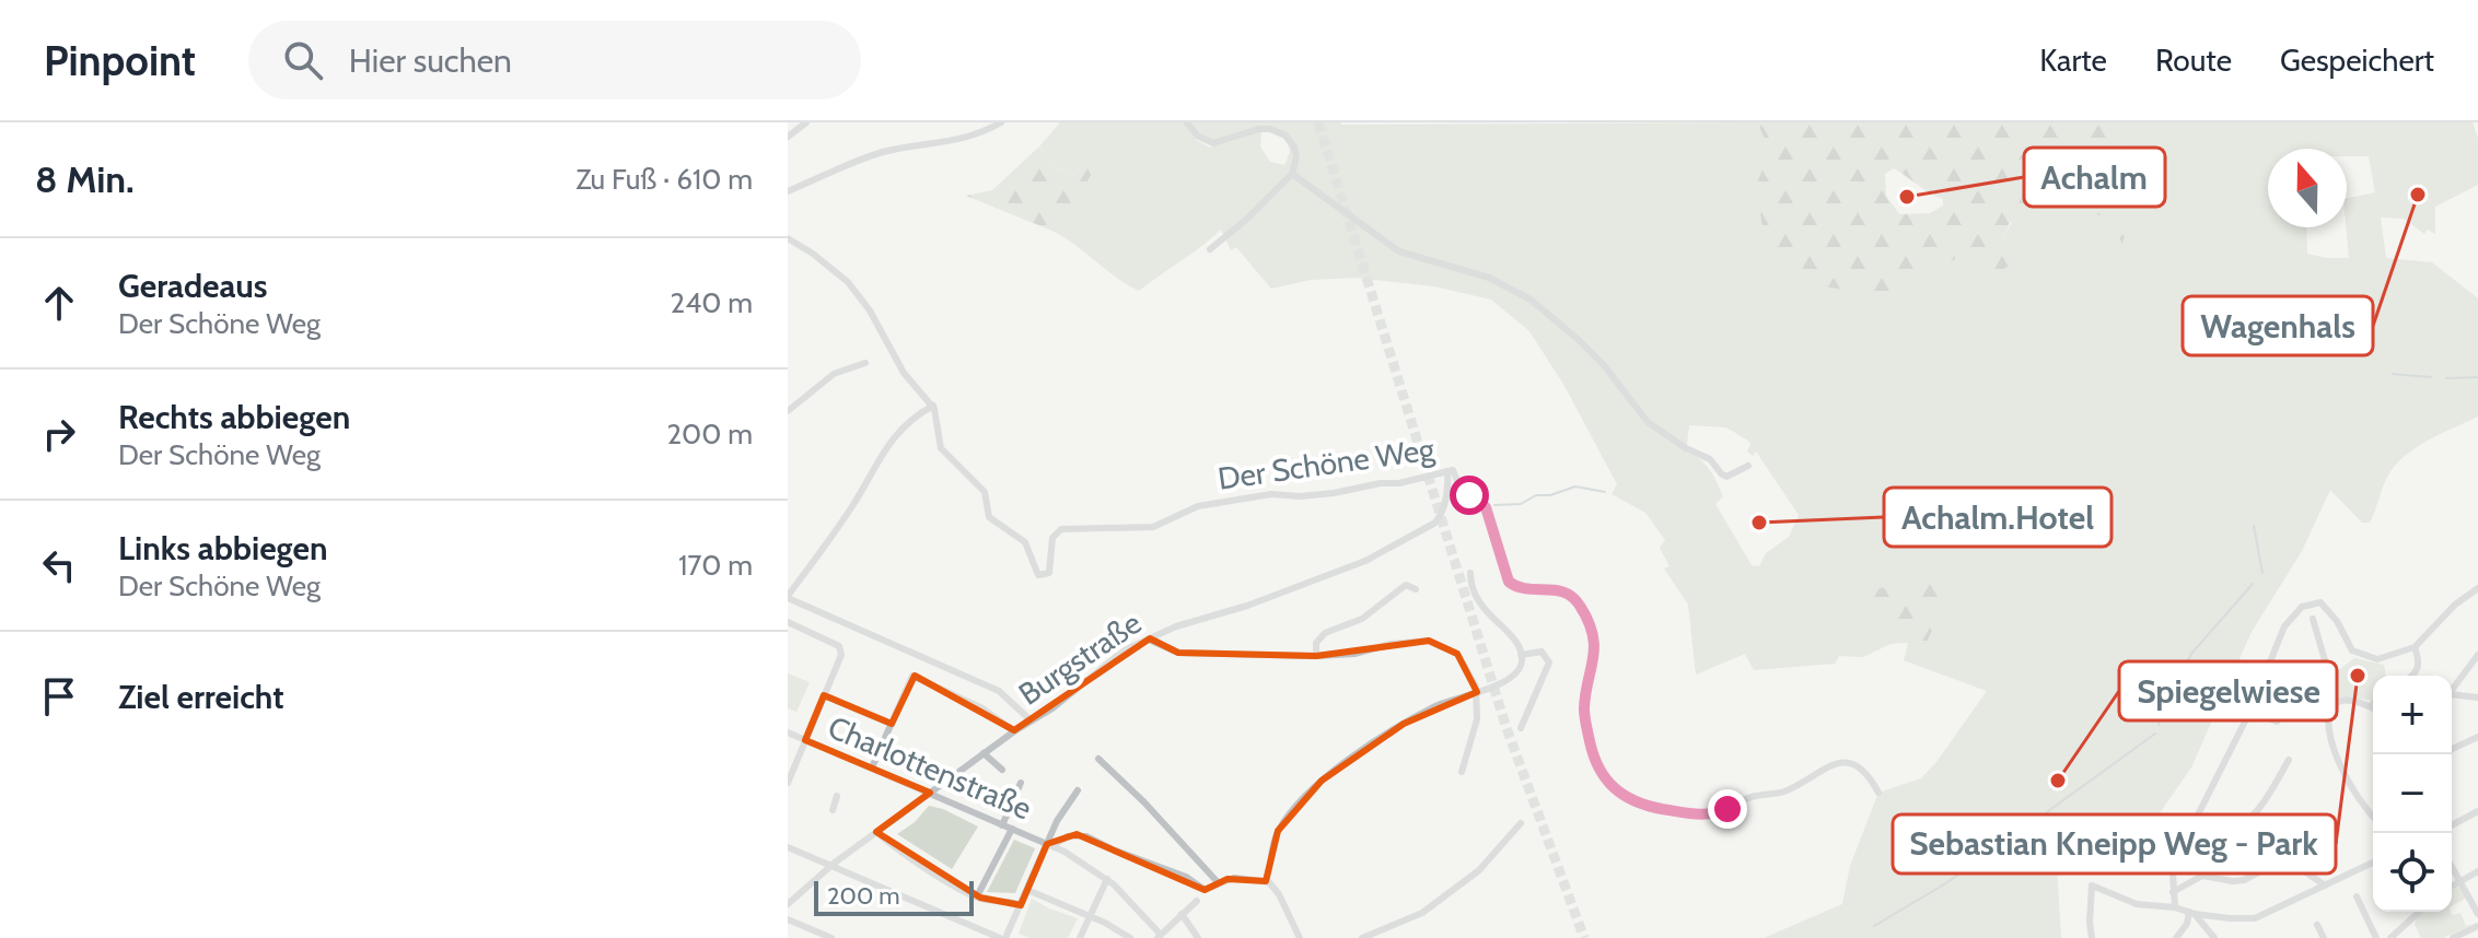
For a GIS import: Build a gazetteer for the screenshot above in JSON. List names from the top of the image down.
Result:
{
  "streets": {
    "street": ["Der Schöne Weg", "Burgstraße", "Charlottenstraße"]
  },
  "crossings": [
    ["Der Schöne Weg", "Burgstraße"],
    ["Burgstraße", "Charlottenstraße"]
  ],
  "places": [
    "Wagenhals",
    "Achalm",
    "Achalm.Hotel",
    "Sebastian Kneipp Weg - Park",
    "Spiegelwiese"
  ],
  "scale_bar": "200 m",
  "north": "top",
  "page": {
    "header": "Pinpoint",
    "search": "Hier suchen",
    "nav": ["Karte", "Route", "Gespeichert"],
    "heading": ["8 Min.", "Zu Fuß · 610 m"],
    "list": [
      ["Geradeaus", "Der Schöne Weg", "240 m"],
      ["Rechts abbiegen", "Der Schöne Weg", "200 m"],
      ["Links abbiegen", "Der Schöne Weg", "170 m"],
      "Ziel erreicht"
    ],
    "map_buttons": ["+", "−"],
    "scale": "200 m"
  }
}
